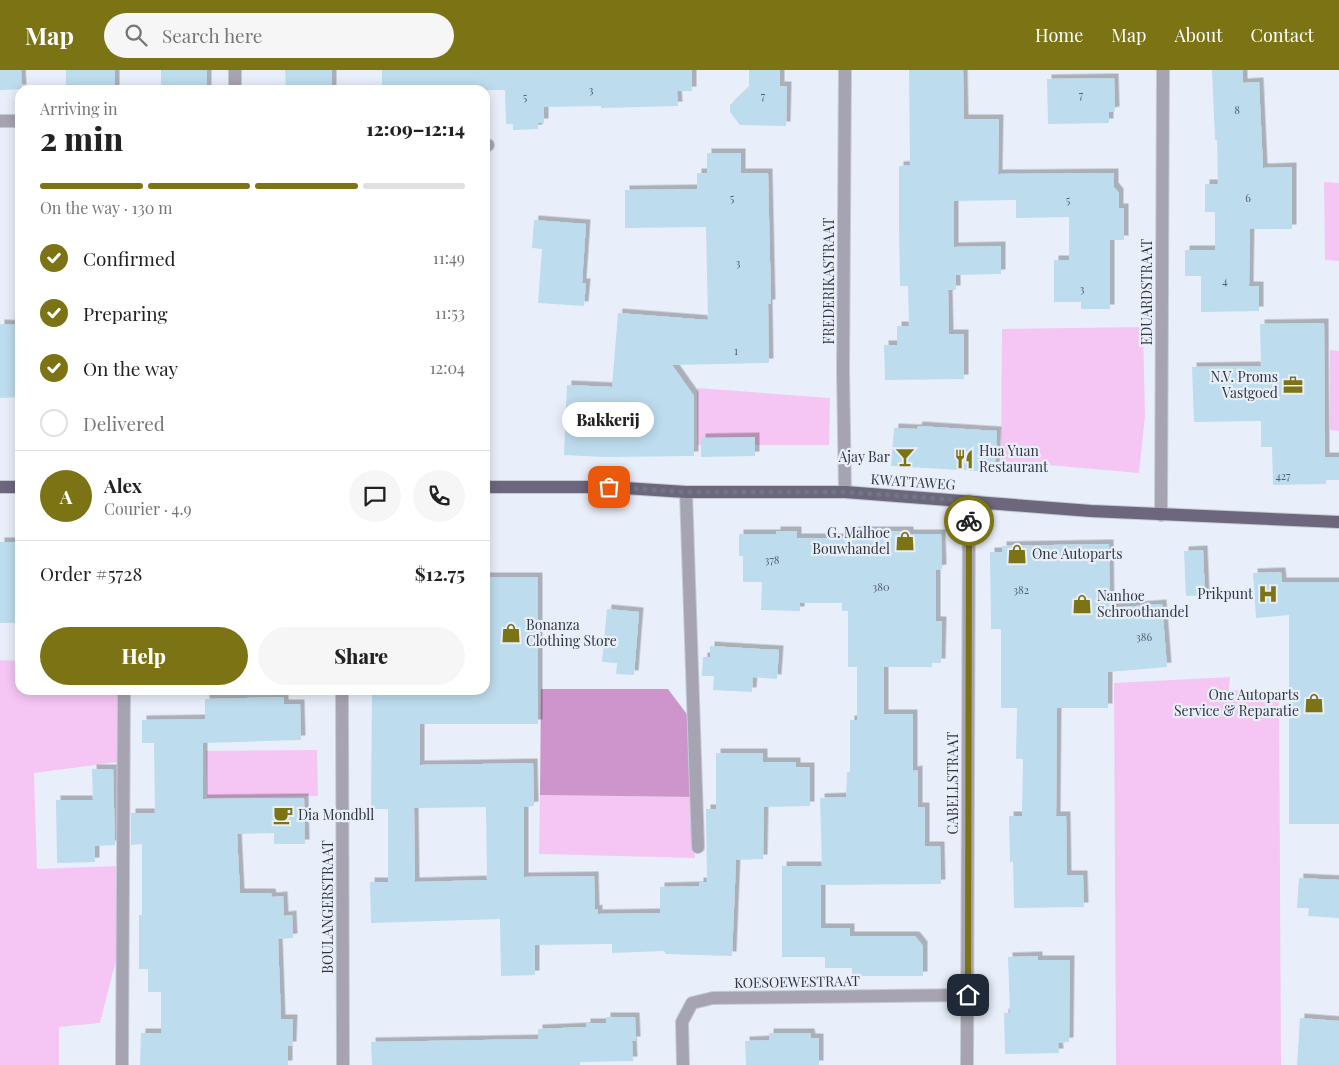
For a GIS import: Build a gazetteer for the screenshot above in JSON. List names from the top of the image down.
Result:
{
  "streets": {
    "main road": ["KWATTAWEG"],
    "street": [
      "FREDERIKASTRAAT",
      "EDUARDSTRAAT",
      "CABELLSTRAAT",
      "BOULANGERSTRAAT",
      "KOESOEWESTRAAT"
    ]
  },
  "crossings": [
    ["FREDERIKASTRAAT", "KWATTAWEG"],
    ["EDUARDSTRAAT", "KWATTAWEG"],
    ["KWATTAWEG", "CABELLSTRAAT"],
    ["CABELLSTRAAT", "KOESOEWESTRAAT"]
  ],
  "places": {
    "office": ["N.V. Proms Vastgoed"],
    "bar": ["Ajay Bar"],
    "restaurant": ["Hua Yuan Restaurant"],
    "other": ["Bakkerij"],
    "shop": [
      "G. Malhoe Bouwhandel",
      "One Autoparts",
      "Nanhoe Schroothandel",
      "Bonanza Clothing Store",
      "One Autoparts Service & Reparatie"
    ],
    "hospital": ["Prikpunt"],
    "cafe": ["Dia Mondbll"]
  },
  "house_numbers": [
    "3",
    "7",
    "7",
    "5",
    "8",
    "5",
    "6",
    "5",
    "3",
    "4",
    "3",
    "1",
    "427",
    "378",
    "380",
    "382",
    "386"
  ],
  "page": {
    "header": "Map",
    "search": "Search here",
    "nav": [
      "Home",
      "Map",
      "About",
      "Contact"
    ],
    "heading": ["2 min", "Arriving in", "12:09–12:14"],
    "panel": [
      "Alex",
      "Courier · 4.9",
      "Order #5728",
      "$12.75"
    ],
    "bar": "On the way · 130 m",
    "list": [
      ["Confirmed", "11:49"],
      ["Preparing", "11:53"],
      ["On the way", "12:04"],
      "Delivered"
    ],
    "bubble": "Bakkerij",
    "round": "A",
    "buttons": ["Help", "Share"]
  }
}
